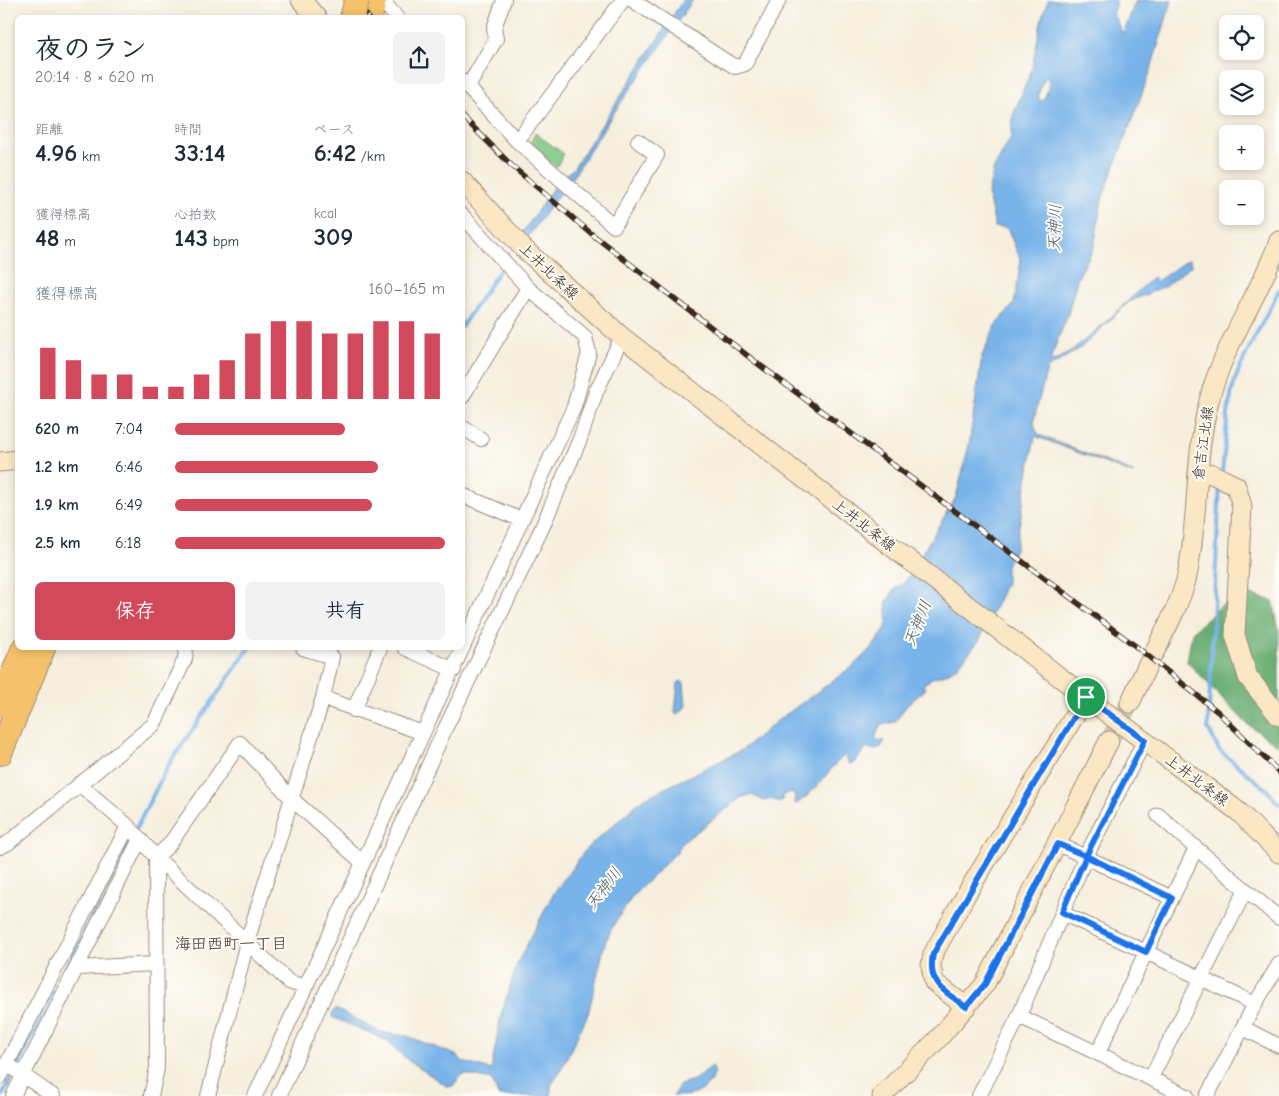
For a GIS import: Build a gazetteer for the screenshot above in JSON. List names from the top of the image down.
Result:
{
  "streets": {
    "main road": ["上井北条線", "倉吉江北線"]
  },
  "districts": ["海田西町一丁目"],
  "water": ["天神川"],
  "page": {
    "map_buttons": ["+", "−"],
    "heading": ["夜のラン", "20:14 · 8 × 620 m"],
    "stats": [
      ["距離", "4.96 km"],
      ["時間", "33:14"],
      ["ペース", "6:42 /km"],
      ["獲得標高", "48 m"],
      ["心拍数", "143 bpm"],
      ["kcal", "309"]
    ],
    "chart": ["獲得標高", "160–165 m"],
    "list": [
      {
        "name": "620 m",
        "note": "7:04"
      },
      {
        "name": "1.2 km",
        "note": "6:46"
      },
      {
        "name": "1.9 km",
        "note": "6:49"
      },
      {
        "name": "2.5 km",
        "note": "6:18"
      }
    ],
    "buttons": ["保存", "共有"]
  }
}
